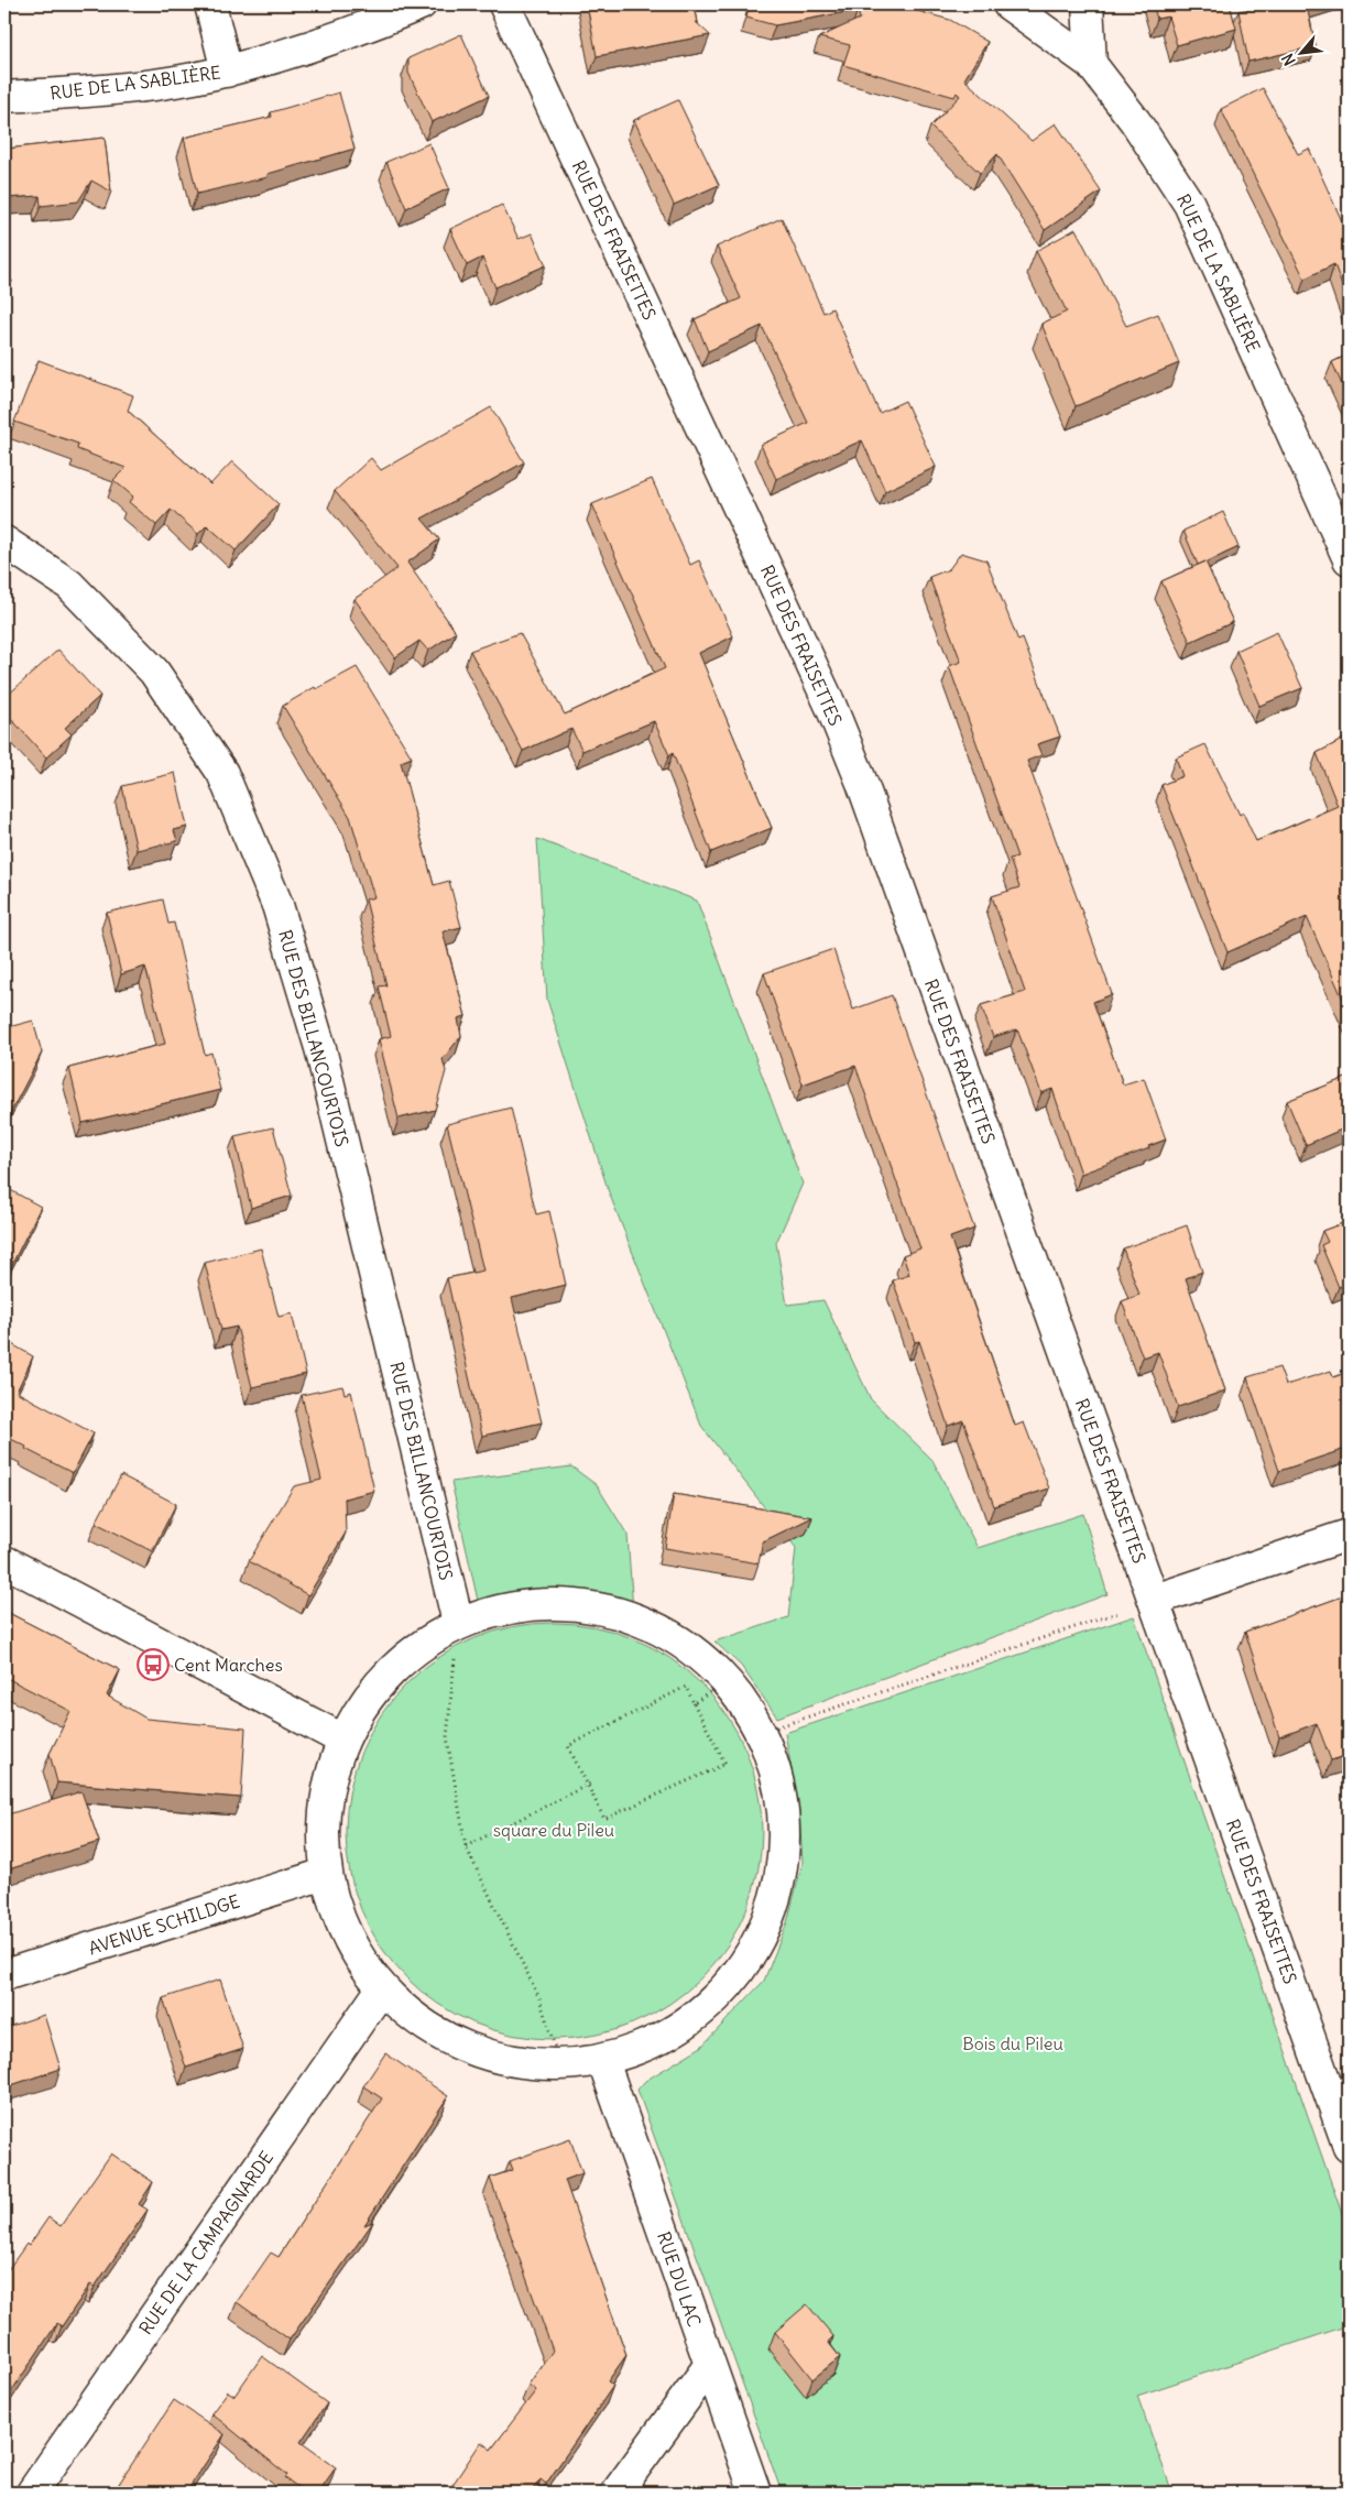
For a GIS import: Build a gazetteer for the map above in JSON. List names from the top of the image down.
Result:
{
  "streets": {
    "street": [
      "RUE DE LA SABLIÈRE",
      "RUE DES FRAISETTES",
      "RUE DES BILLANCOURTOIS",
      "AVENUE SCHILDGE",
      "RUE DE LA CAMPAGNARDE",
      "RUE DU LAC"
    ]
  },
  "parks": ["square du Pileu", "Bois du Pileu"],
  "places": {
    "bus stop": ["Cent Marches"]
  },
  "north": "bottom left"
}
